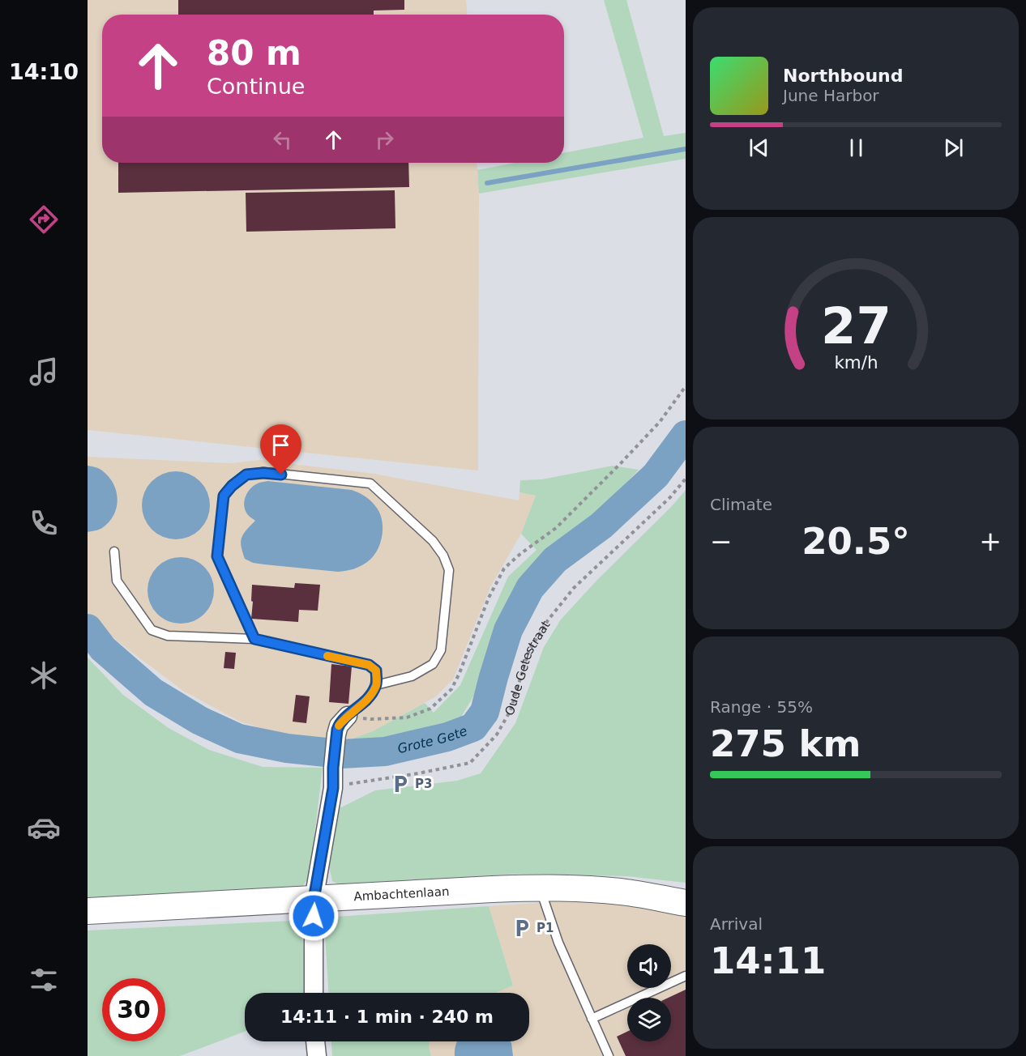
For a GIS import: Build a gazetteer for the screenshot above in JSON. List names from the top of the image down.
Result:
{
  "streets": {
    "street": ["Ambachtenlaan"],
    "path": ["Oude Getestraat"]
  },
  "water": ["Grote Gete"],
  "places": {
    "parking": ["P3", "P1"]
  },
  "page": {
    "tabs": "14:10",
    "turn": ["80 m", "Continue"],
    "song": ["Northbound", "June Harbor"],
    "tile": [
      "Climate",
      ["Range · 55%", "275 km"],
      ["Arrival", "14:11"]
    ],
    "heat": ["−", "20.5°", "+"],
    "limit": "30",
    "trip": "14:11 · 1 min · 240 m",
    "gauge": ["27", "km/h"]
  }
}
